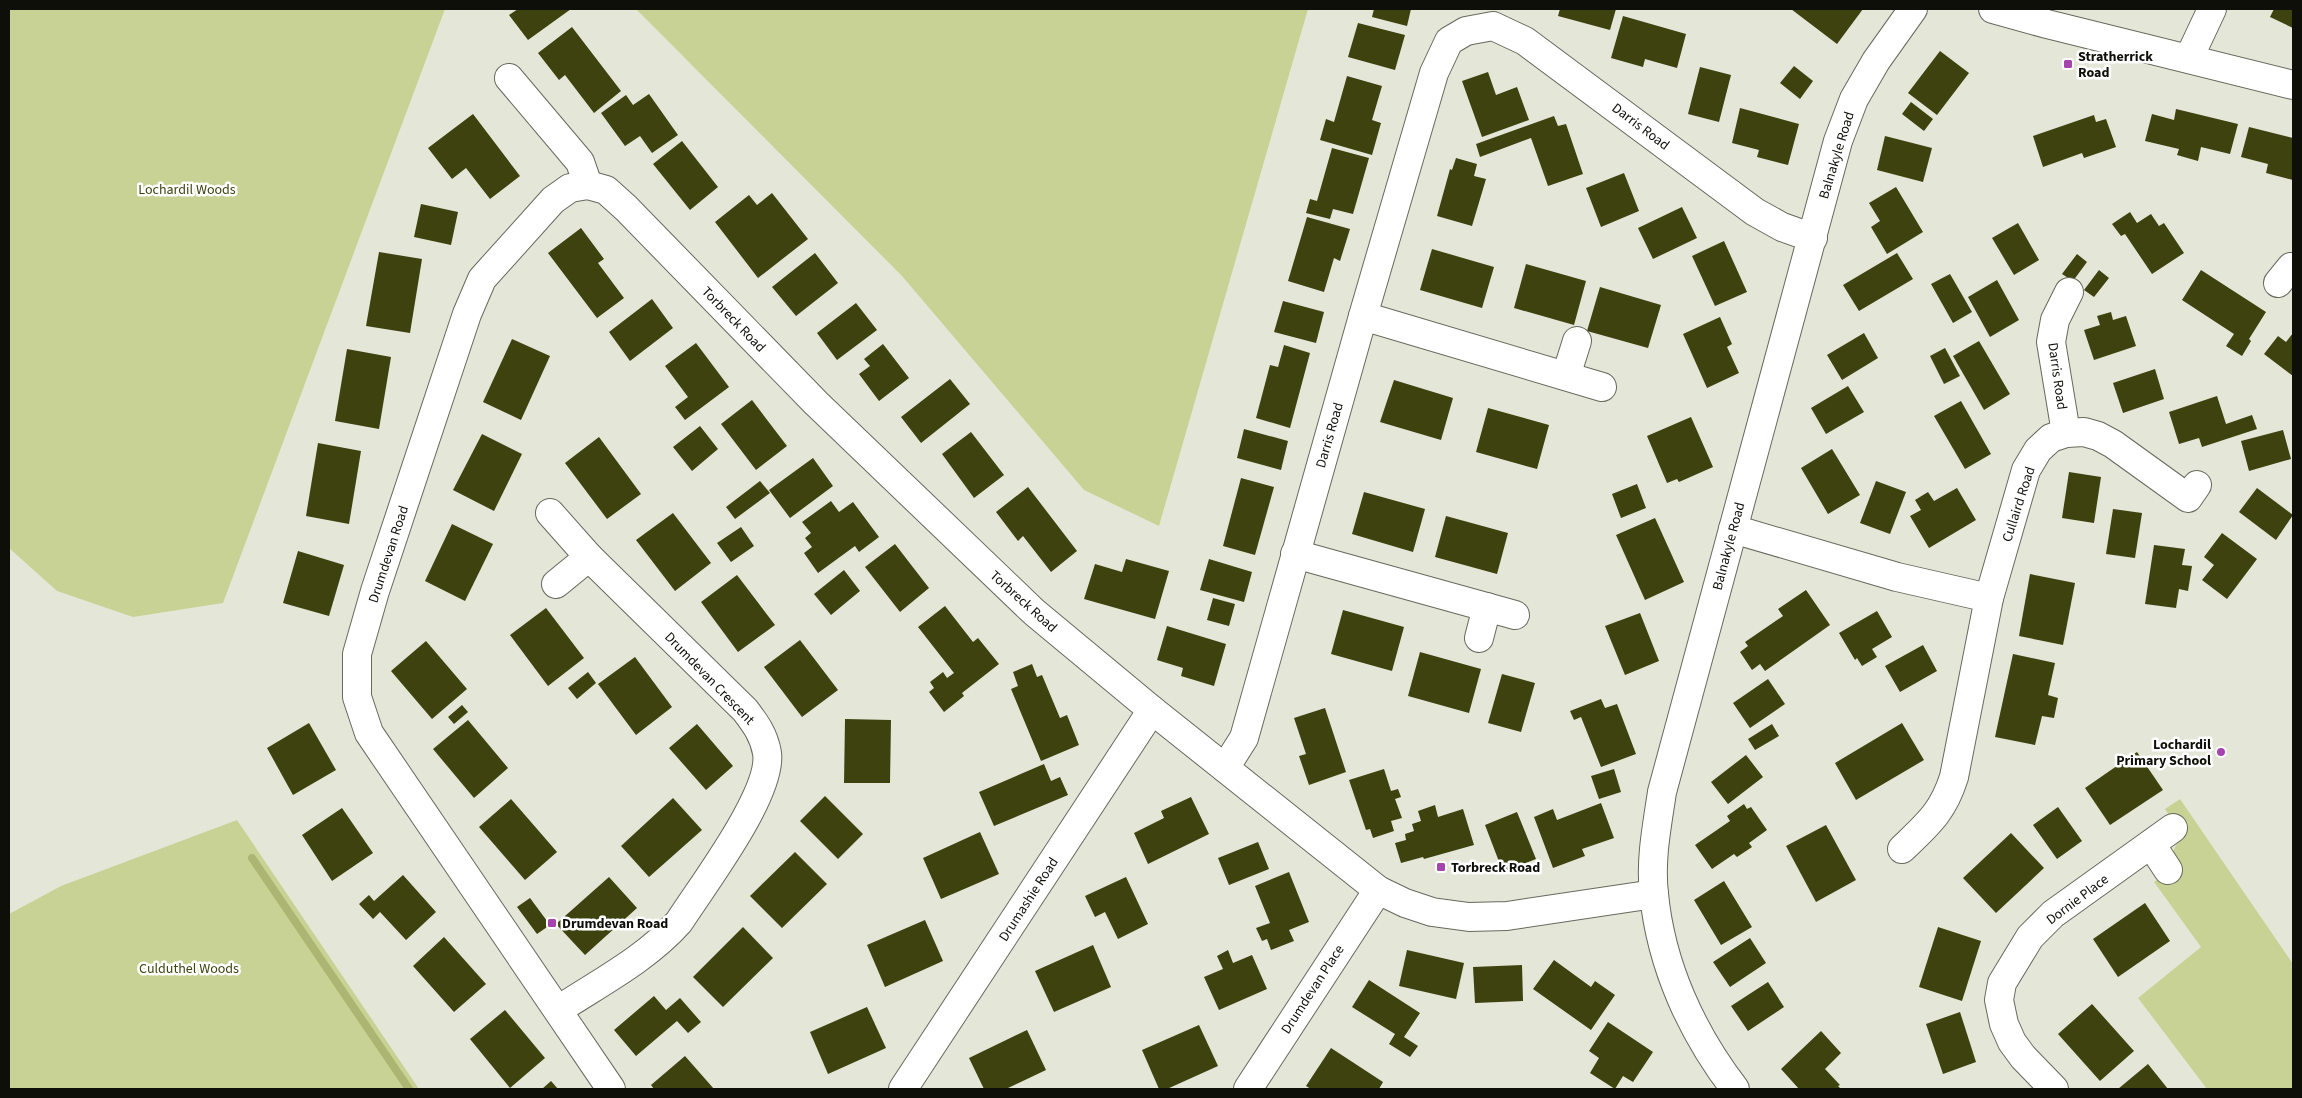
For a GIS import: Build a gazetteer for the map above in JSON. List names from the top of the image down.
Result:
{
  "streets": {
    "street": [
      "Darris Road",
      "Balnakyle Road",
      "Torbreck Road",
      "Cullaird Road",
      "Drumdevan Road",
      "Drumdevan Crescent",
      "Drumashie Road",
      "Dornie Place",
      "Drumdevan Place"
    ]
  },
  "crossings": [
    ["Darris Road", "Balnakyle Road"],
    ["Darris Road", "Torbreck Road"],
    ["Darris Road", "Cullaird Road"],
    ["Balnakyle Road", "Torbreck Road"],
    ["Torbreck Road", "Drumdevan Road"],
    ["Torbreck Road", "Drumashie Road"],
    ["Torbreck Road", "Drumdevan Place"],
    ["Drumdevan Road", "Drumdevan Crescent"]
  ],
  "parks": ["Lochardil Woods", "Culduthel Woods"],
  "places": {
    "transit": ["Stratherrick Road", "Torbreck Road", "Drumdevan Road"],
    "other": ["Lochardil Primary School"]
  }
}
